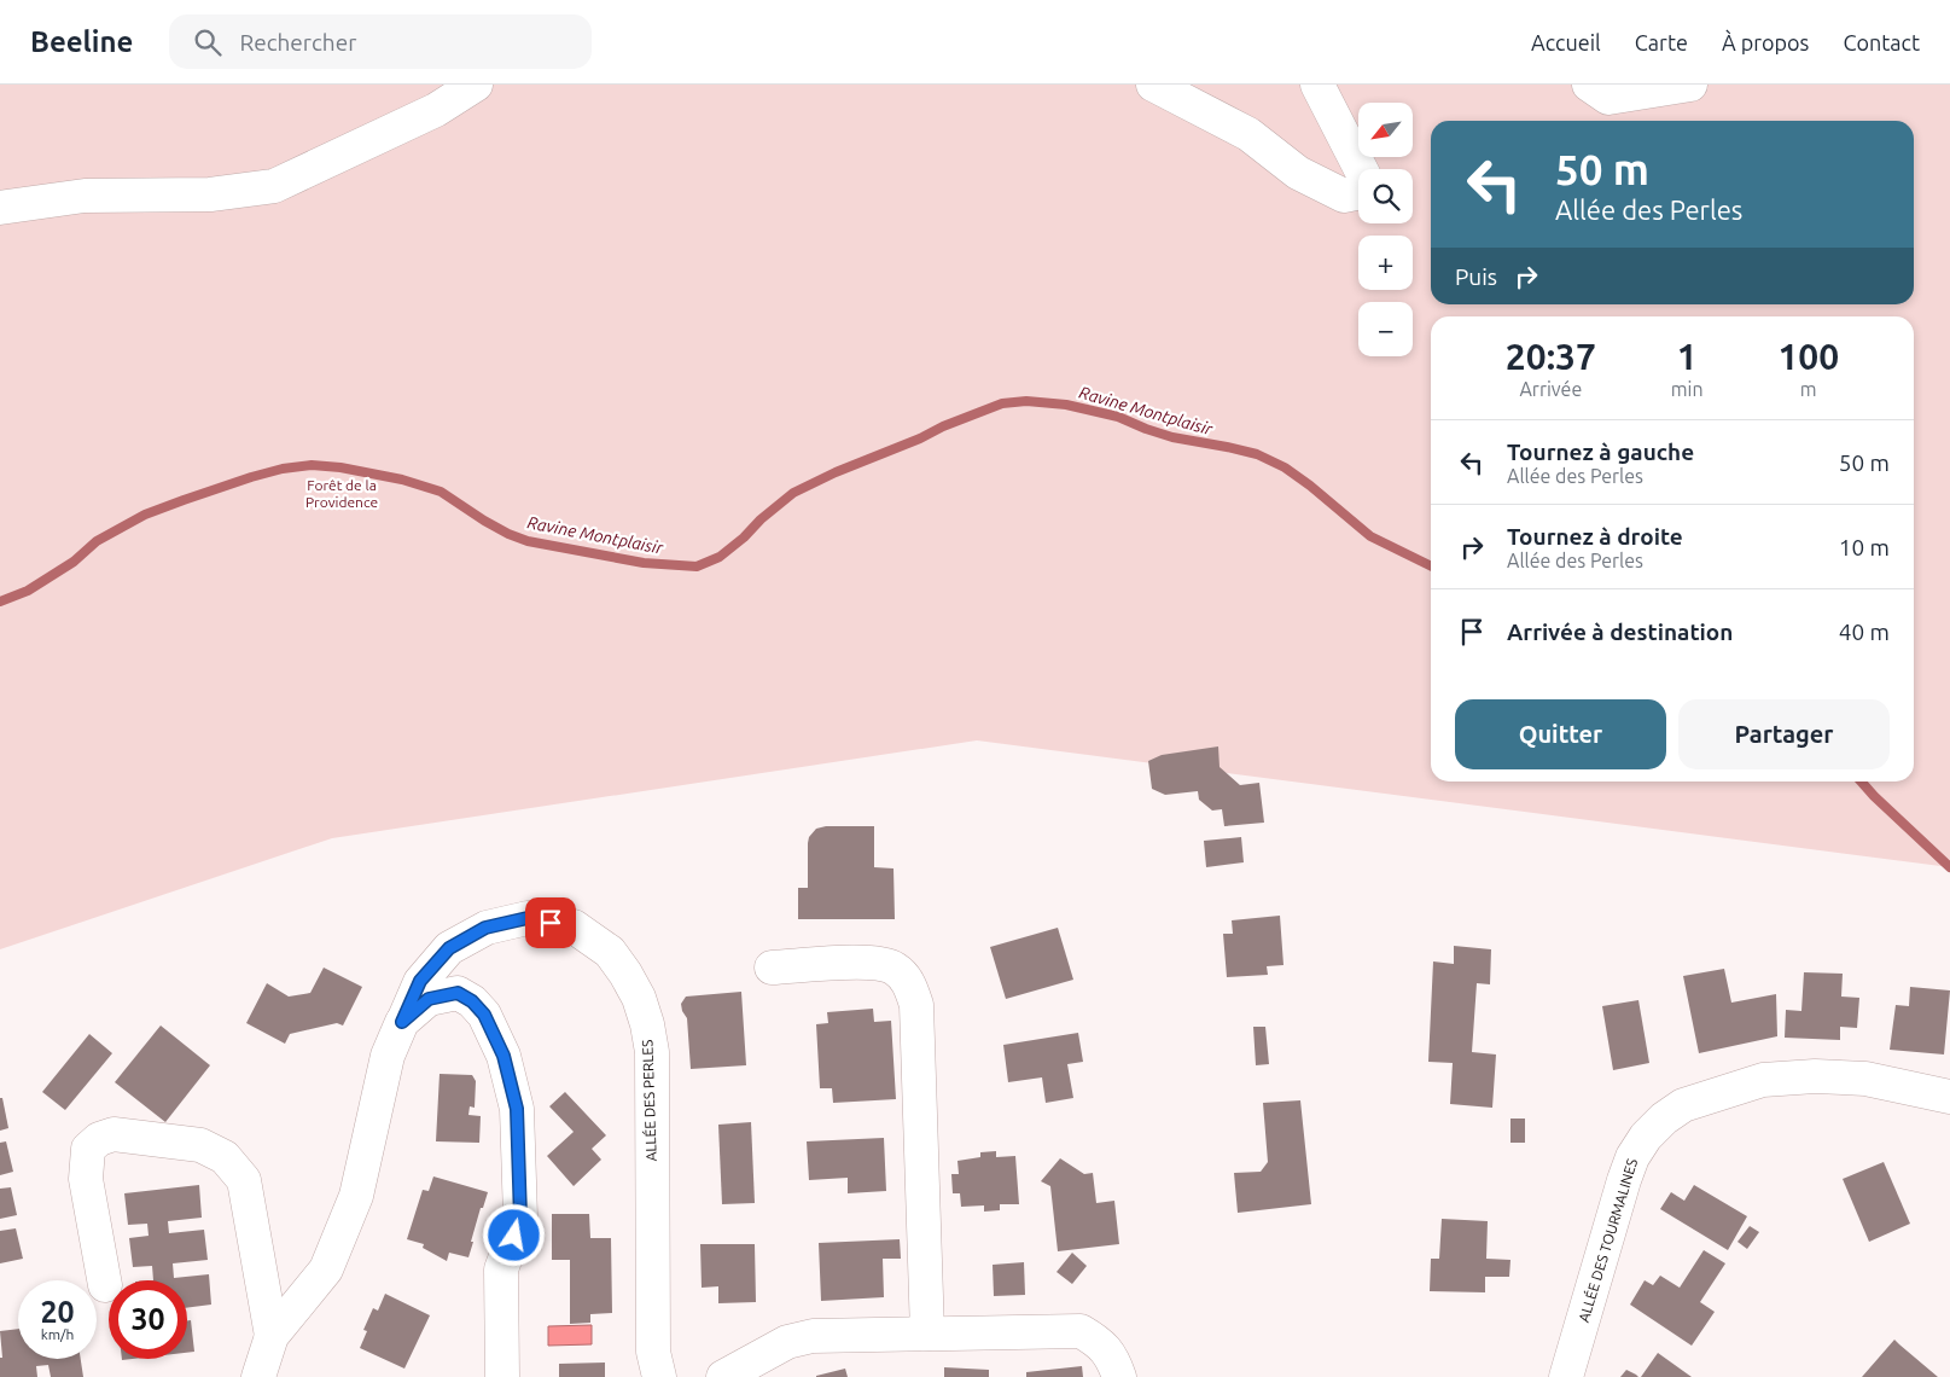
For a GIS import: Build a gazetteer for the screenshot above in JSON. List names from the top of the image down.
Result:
{
  "streets": {
    "street": ["ALLÉE DES PERLES", "ALLÉE DES TOURMALINES"]
  },
  "water": ["Ravine Montplaisir"],
  "parks": ["Forêt de la Providence"],
  "north": "bottom left",
  "page": {
    "header": "Beeline",
    "search": "Rechercher",
    "nav": [
      "Accueil",
      "Carte",
      "À propos",
      "Contact"
    ],
    "map_buttons": ["+", "−"],
    "turn": ["50 m", "Allée des Perles"],
    "then": "Puis",
    "eta": [
      "20:37",
      "Arrivée",
      "1",
      "min",
      "100",
      "m"
    ],
    "list": [
      {
        "name": "Tournez à gauche",
        "note": "Allée des Perles",
        "value": "50 m"
      },
      {
        "name": "Tournez à droite",
        "note": "Allée des Perles",
        "value": "10 m"
      },
      {
        "name": "Arrivée à destination",
        "value": "40 m"
      }
    ],
    "buttons": ["Quitter", "Partager"],
    "speed": "20 km/h",
    "limit": "30"
  }
}
